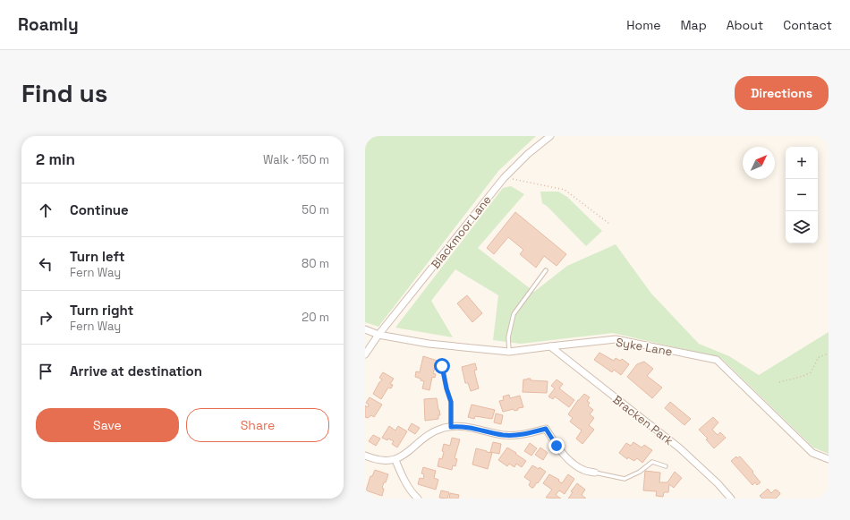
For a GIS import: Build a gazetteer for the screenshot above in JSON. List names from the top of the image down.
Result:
{
  "streets": {
    "street": ["Blackmoor Lane", "Syke Lane", "Bracken Park"]
  },
  "crossings": [
    ["Blackmoor Lane", "Syke Lane"],
    ["Syke Lane", "Bracken Park"]
  ],
  "north": "top right",
  "page": {
    "header": "Roamly",
    "nav": [
      "Home",
      "Map",
      "About",
      "Contact"
    ],
    "buttons": [
      "Directions",
      ["Save", "Share"]
    ],
    "title": "Find us",
    "heading": ["2 min", "Walk · 150 m"],
    "map_buttons": ["+", "−"],
    "list": [
      ["Continue", "50 m"],
      ["Turn left", "Fern Way", "80 m"],
      ["Turn right", "Fern Way", "20 m"],
      "Arrive at destination"
    ]
  }
}
